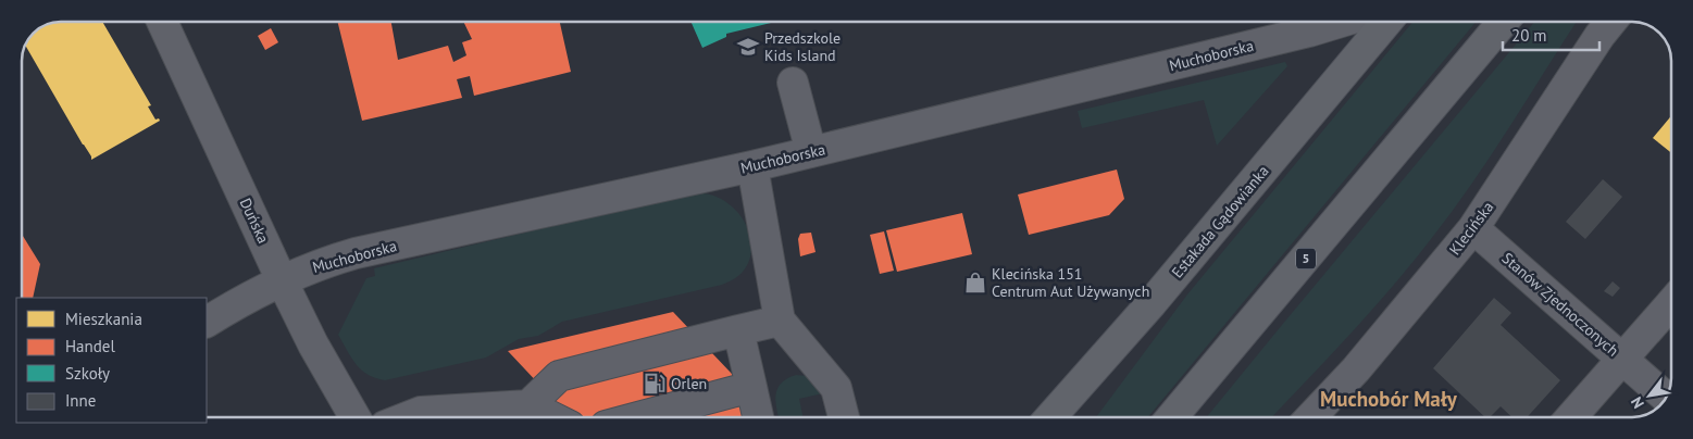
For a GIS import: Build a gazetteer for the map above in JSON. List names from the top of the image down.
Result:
{
  "streets": {
    "main road": ["Estakada Gądowianka", "5"],
    "street": [
      "Muchoborska",
      "Duńska",
      "Klecińska",
      "Stanów Zjednoczonych"
    ]
  },
  "crossings": [
    ["Muchoborska", "Duńska"],
    ["Klecińska", "Stanów Zjednoczonych"]
  ],
  "districts": ["Muchobór Mały"],
  "places": {
    "school or university": ["Przedszkole Kids Island"],
    "shop": ["Klecińska 151 Centrum Aut Używanych"],
    "fuel station": ["Orlen"]
  },
  "legend": [
    "Mieszkania",
    "Handel",
    "Szkoły",
    "Inne"
  ],
  "scale_bar": "20 m",
  "north": "bottom left"
}
